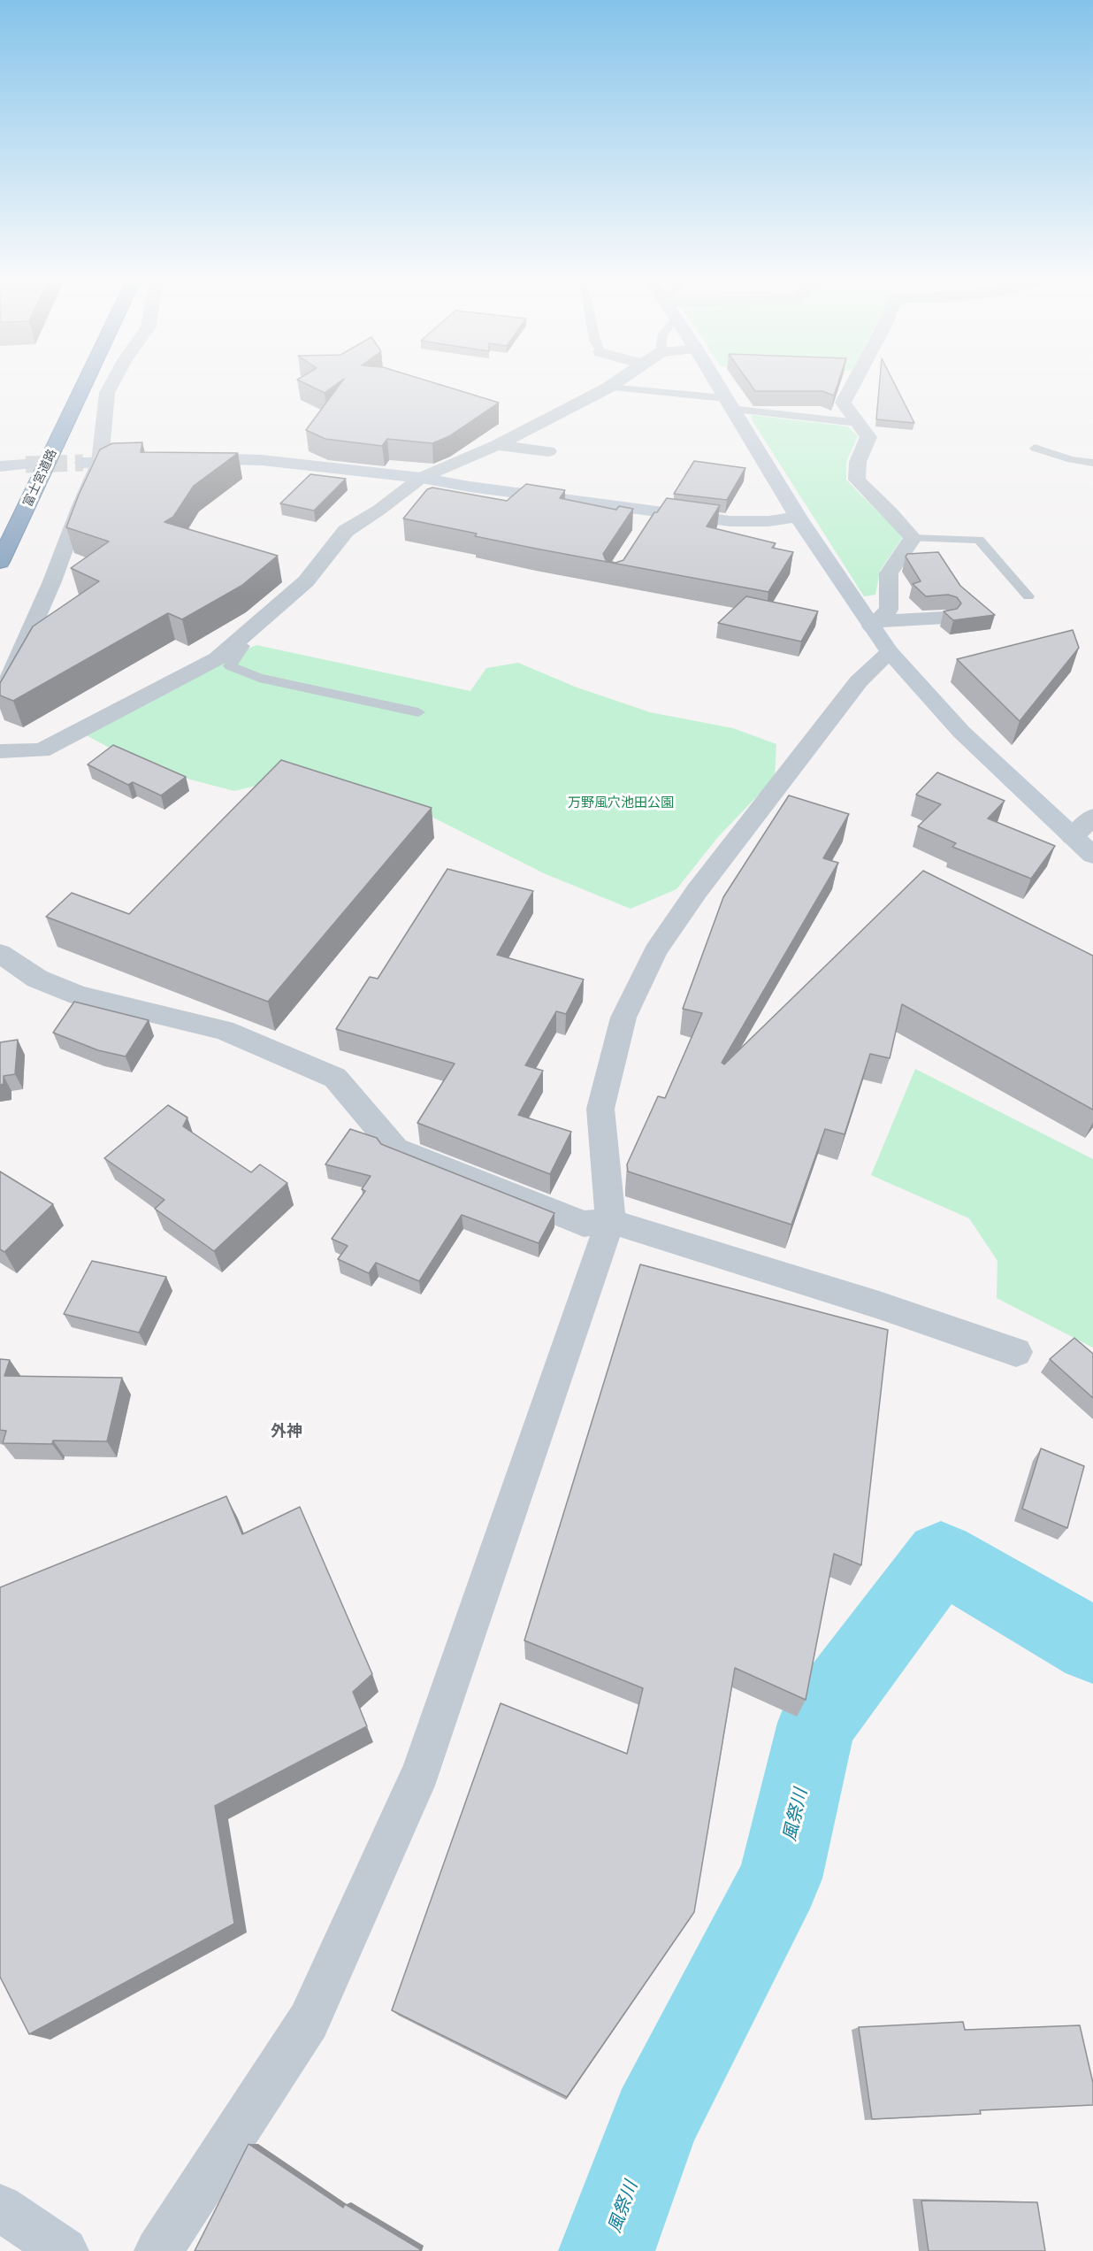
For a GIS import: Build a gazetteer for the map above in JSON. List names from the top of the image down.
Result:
{
  "streets": {
    "highway": ["富士宮道路"]
  },
  "districts": ["外神"],
  "water": ["風祭川"],
  "parks": ["万野風穴池田公園"]
}
